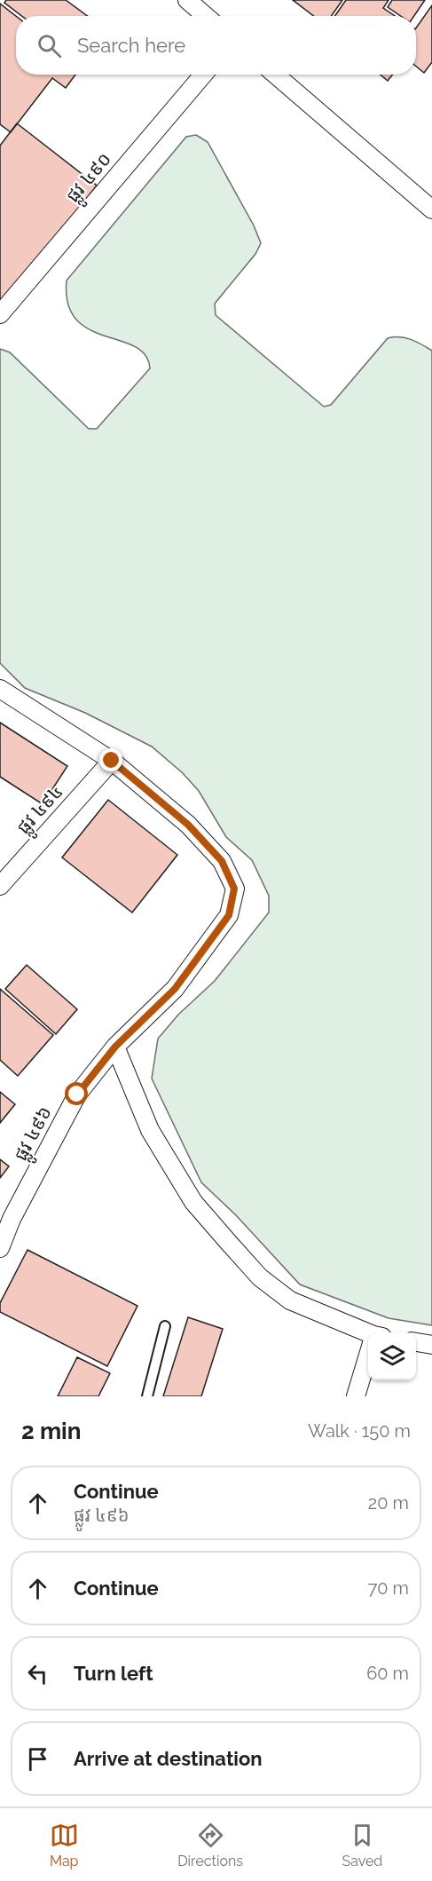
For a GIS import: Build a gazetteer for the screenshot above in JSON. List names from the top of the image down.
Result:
{
  "streets": {
    "street": ["ផ្លូវ ៤៩០", "ផ្លូវ ៤៩៤", "ផ្លូវ ៤៩៦"]
  },
  "crossings": [
    ["ផ្លូវ ៤៩៤", "ផ្លូវ ៤៩៦"]
  ],
  "page": {
    "search": "Search here",
    "heading": ["2 min", "Walk · 150 m"],
    "list": [
      ["Continue", "ផ្លូវ ៤៩៦", "20 m"],
      ["Continue", "70 m"],
      ["Turn left", "60 m"],
      "Arrive at destination"
    ],
    "nav": ["Map", "Directions", "Saved"]
  }
}
